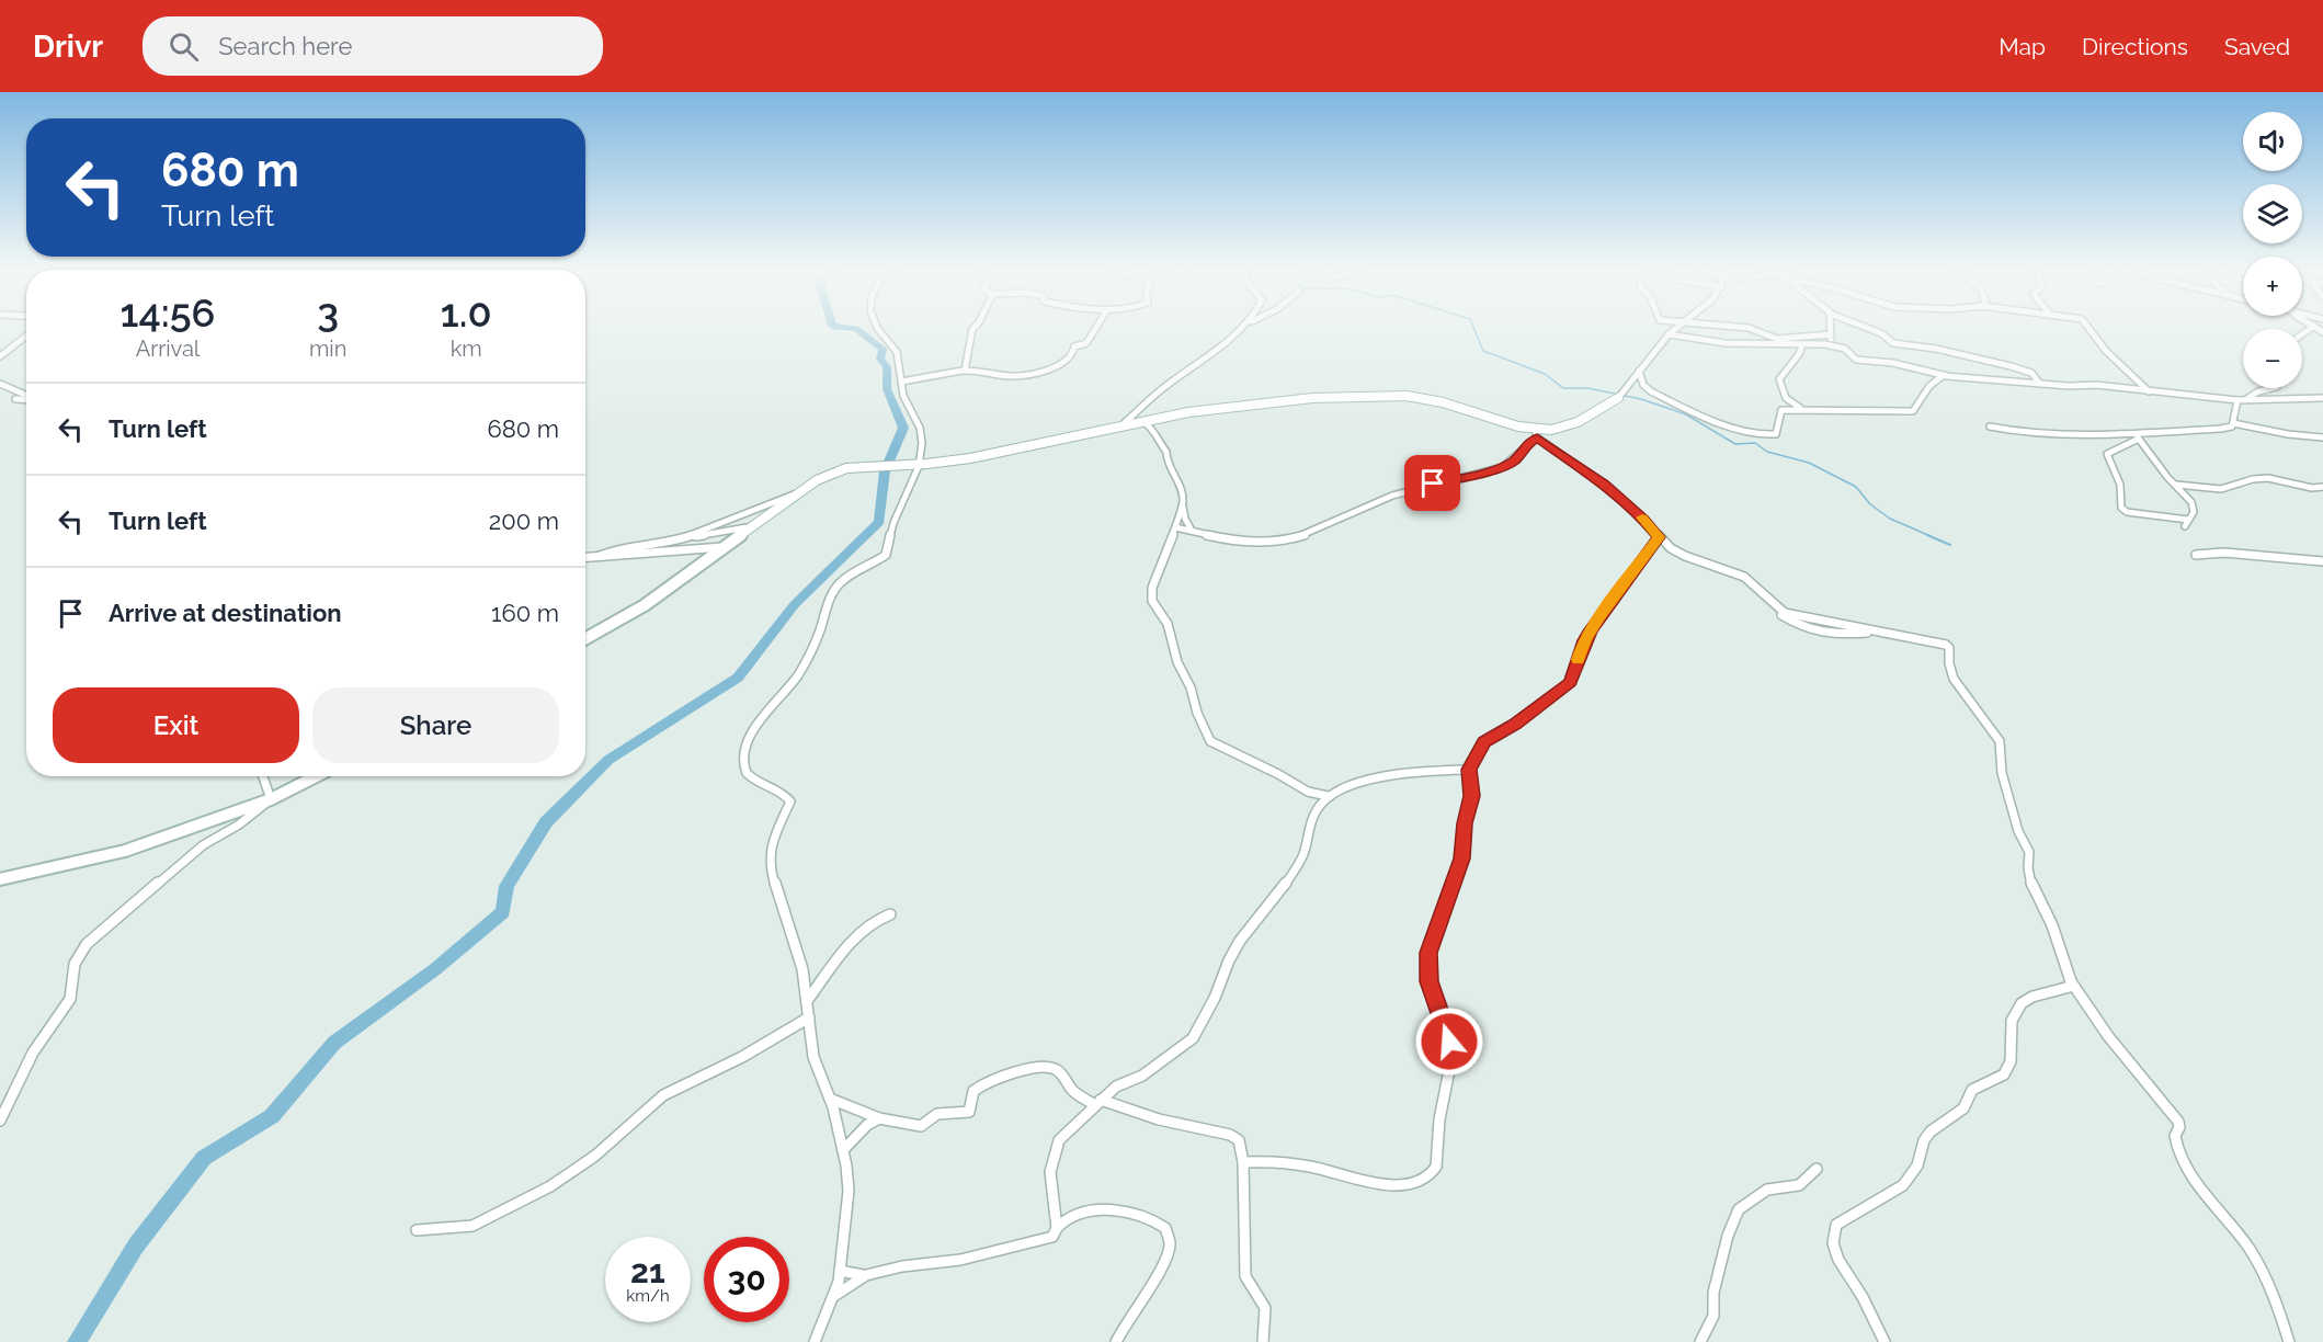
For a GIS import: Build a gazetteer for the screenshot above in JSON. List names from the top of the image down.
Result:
{
  "page": {
    "header": "Drivr",
    "search": "Search here",
    "nav": ["Map", "Directions", "Saved"],
    "map_buttons": ["+", "−"],
    "turn": ["680 m", "Turn left"],
    "eta": [
      "14:56",
      "Arrival",
      "3",
      "min",
      "1.0",
      "km"
    ],
    "list": [
      {
        "name": "Turn left",
        "value": "680 m"
      },
      {
        "name": "Turn left",
        "value": "200 m"
      },
      {
        "name": "Arrive at destination",
        "value": "160 m"
      }
    ],
    "buttons": ["Exit", "Share"],
    "speed": "21 km/h",
    "limit": "30"
  }
}
